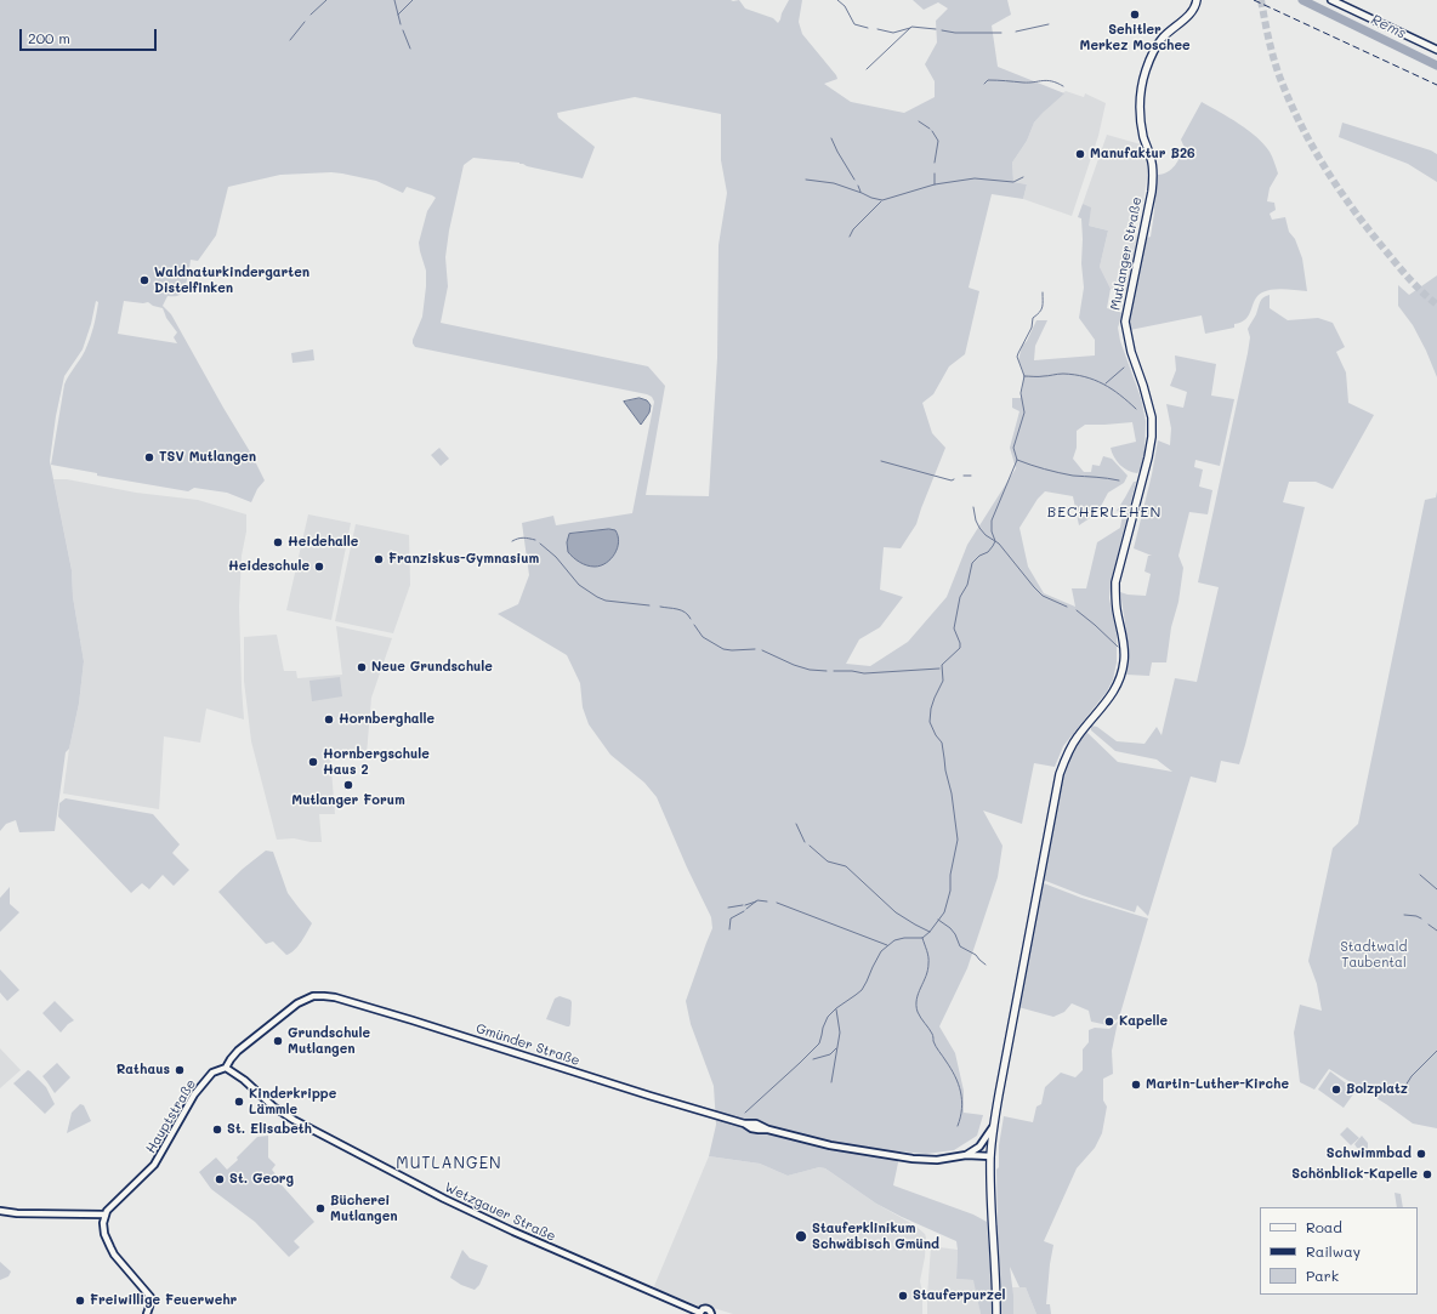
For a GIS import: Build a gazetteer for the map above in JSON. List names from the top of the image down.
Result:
{
  "streets": {
    "main road": ["Mutlanger Straße"],
    "street": ["Gmünder Straße", "Hauptstraße", "Wetzgauer Straße"]
  },
  "crossings": [
    ["Mutlanger Straße", "Gmünder Straße"],
    ["Gmünder Straße", "Hauptstraße"],
    ["Hauptstraße", "Wetzgauer Straße"]
  ],
  "districts": ["BECHERLEHEN", "MUTLANGEN"],
  "water": ["Rems"],
  "parks": ["Stadtwald Taubental"],
  "places": [
    "Sehitler Merkez Moschee",
    "Manufaktur B26",
    "Waldnaturkindergarten Distelfinken",
    "TSV Mutlangen",
    "Heidehalle",
    "Franziskus-Gymnasium",
    "Heideschule",
    "Neue Grundschule",
    "Hornberghalle",
    "Hornbergschule Haus 2",
    "Mutlanger Forum",
    "Kapelle",
    "Grundschule Mutlangen",
    "Rathaus",
    "Martin-Luther-Kirche",
    "Bolzplatz",
    "Kinderkrippe Lämmle",
    "St. Elisabeth",
    "Schwimmbad",
    "Schönblick-Kapelle",
    "St. Georg",
    "Bücherei Mutlangen",
    "Stauferklinikum Schwäbisch Gmünd",
    "Stauferpurzel",
    "Freiwillige Feuerwehr"
  ],
  "legend": ["Road", "Railway", "Park"],
  "scale_bar": "200 m"
}
